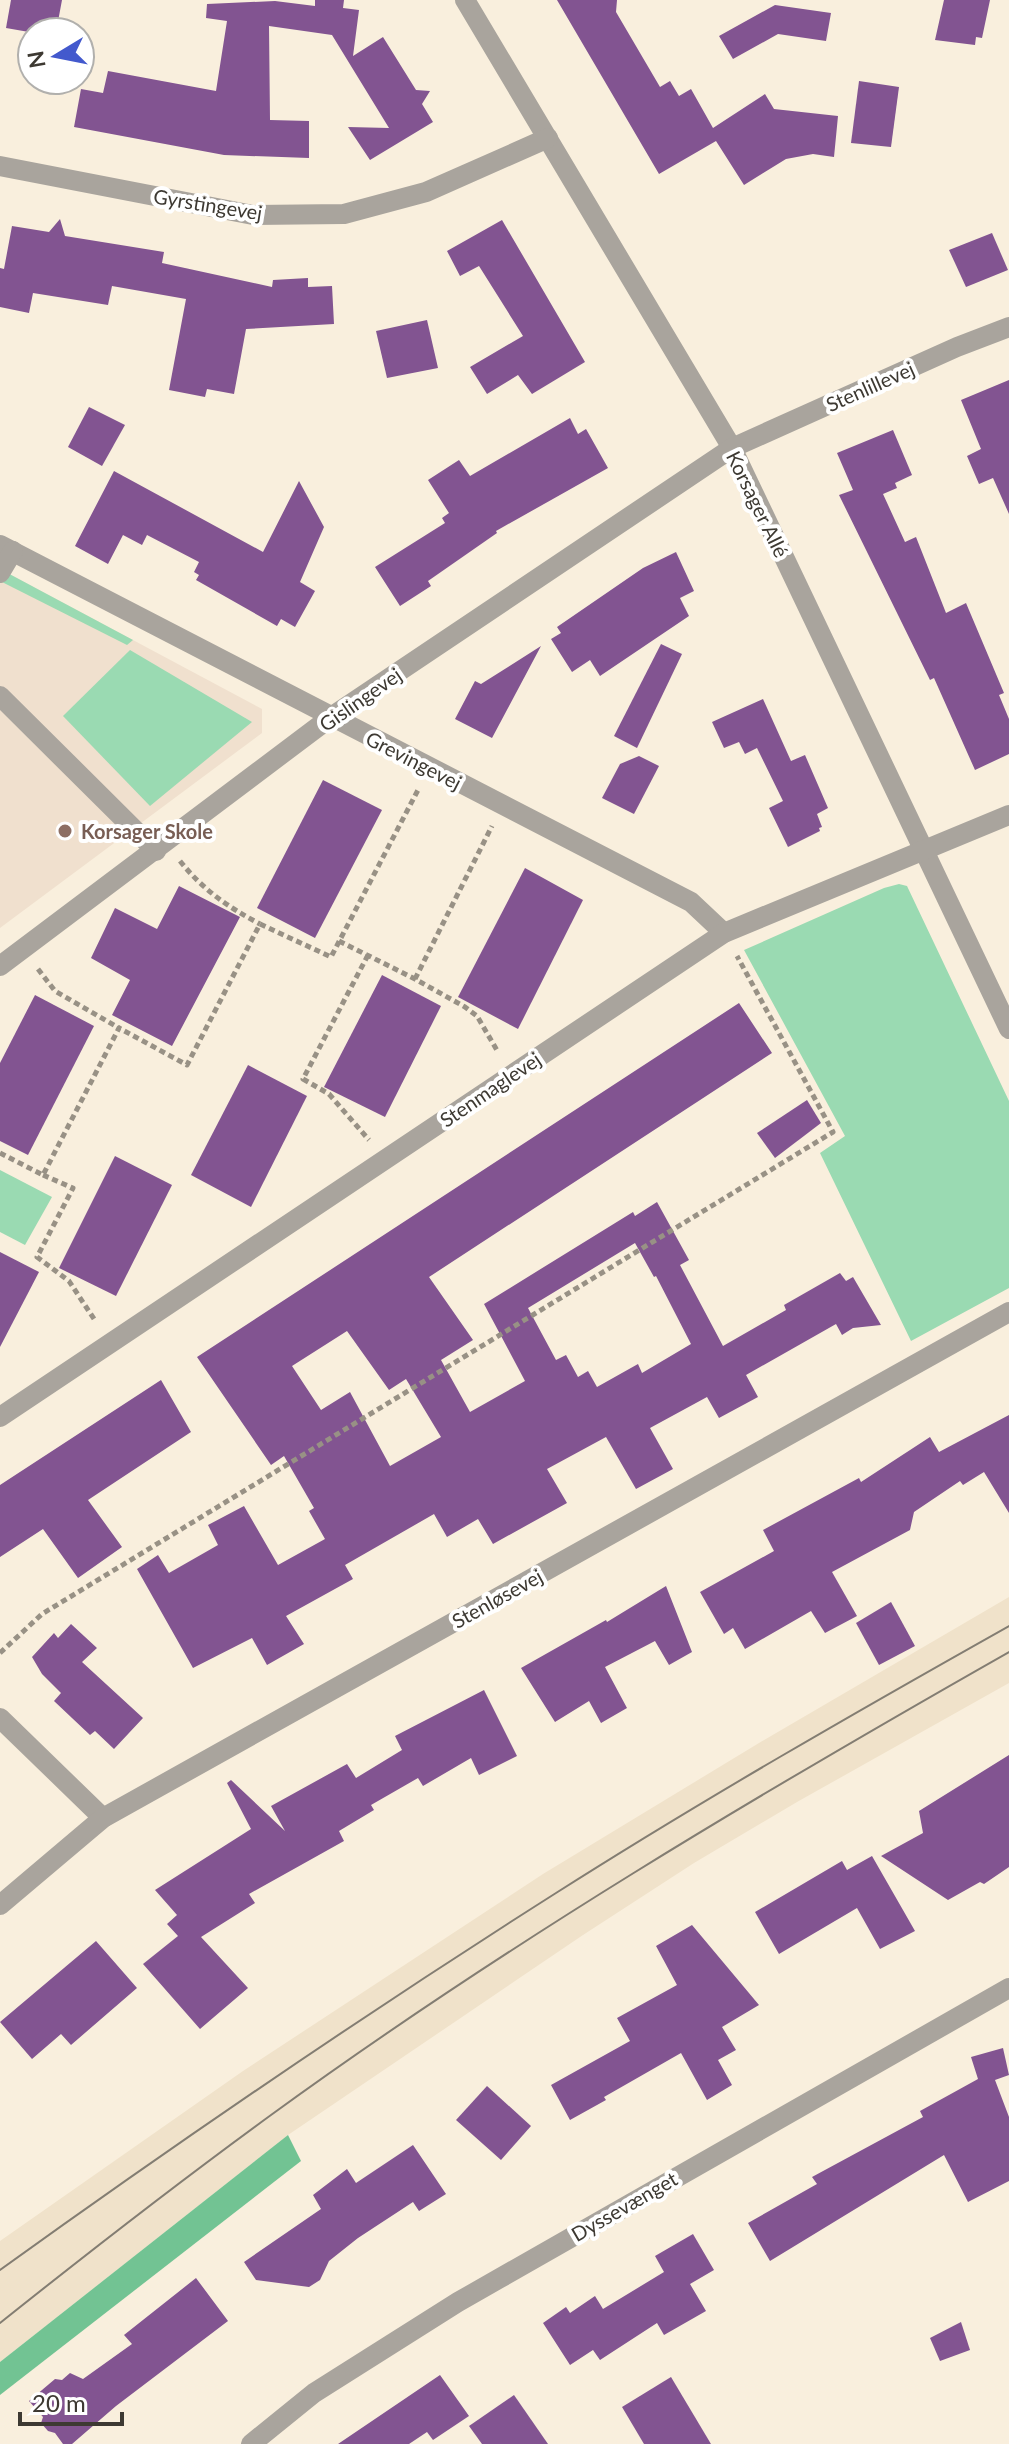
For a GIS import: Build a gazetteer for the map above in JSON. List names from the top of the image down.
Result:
{
  "streets": {
    "street": [
      "Gyrstingevej",
      "Stenlillevej",
      "Korsager Allé",
      "Gislingevej",
      "Grevingevej",
      "Stenmaglevej",
      "Stenløsevej",
      "Dyssevænget"
    ]
  },
  "crossings": [
    ["Gyrstingevej", "Korsager Allé"],
    ["Stenlillevej", "Korsager Allé"],
    ["Stenlillevej", "Gislingevej"],
    ["Korsager Allé", "Gislingevej"],
    ["Korsager Allé", "Stenmaglevej"],
    ["Gislingevej", "Grevingevej"],
    ["Grevingevej", "Stenmaglevej"]
  ],
  "places": ["Korsager Skole"],
  "scale_bar": "20 m",
  "north": "left"
}
